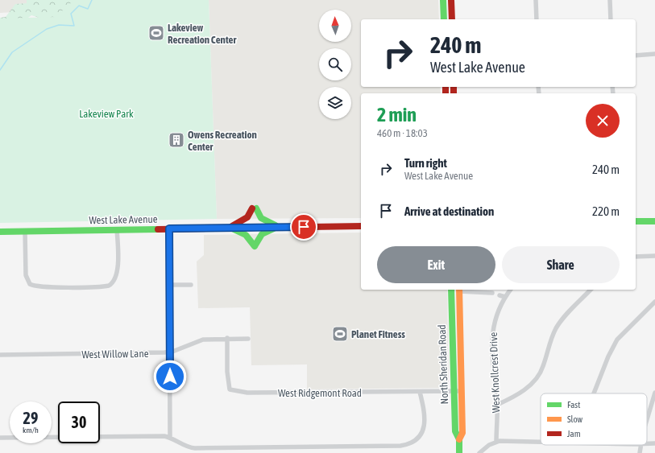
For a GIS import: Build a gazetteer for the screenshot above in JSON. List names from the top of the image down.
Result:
{
  "streets": {
    "main road": ["West Lake Avenue", "North Sheridan Road"],
    "street": ["West Willow Lane", "West Knollcrest Drive", "West Ridgemont Road"]
  },
  "crossings": [
    ["West Willow Lane", "West Ridgemont Road"],
    ["North Sheridan Road", "West Ridgemont Road"]
  ],
  "parks": ["Lakeview Park"],
  "places": {
    "sports": ["Lakeview Recreation Center", "Planet Fitness"],
    "building": ["Owens Recreation Center"]
  },
  "legend": ["Fast", "Slow", "Jam"],
  "north": "top",
  "page": {
    "turn": ["240 m", "West Lake Avenue"],
    "heading": ["2 min", "460 m · 18:03"],
    "list": [
      {
        "name": "Turn right",
        "note": "West Lake Avenue",
        "value": "240 m"
      },
      {
        "name": "Arrive at destination",
        "value": "220 m"
      }
    ],
    "buttons": ["Exit", "Share"],
    "speed": "29 km/h",
    "limit": "30"
  }
}
